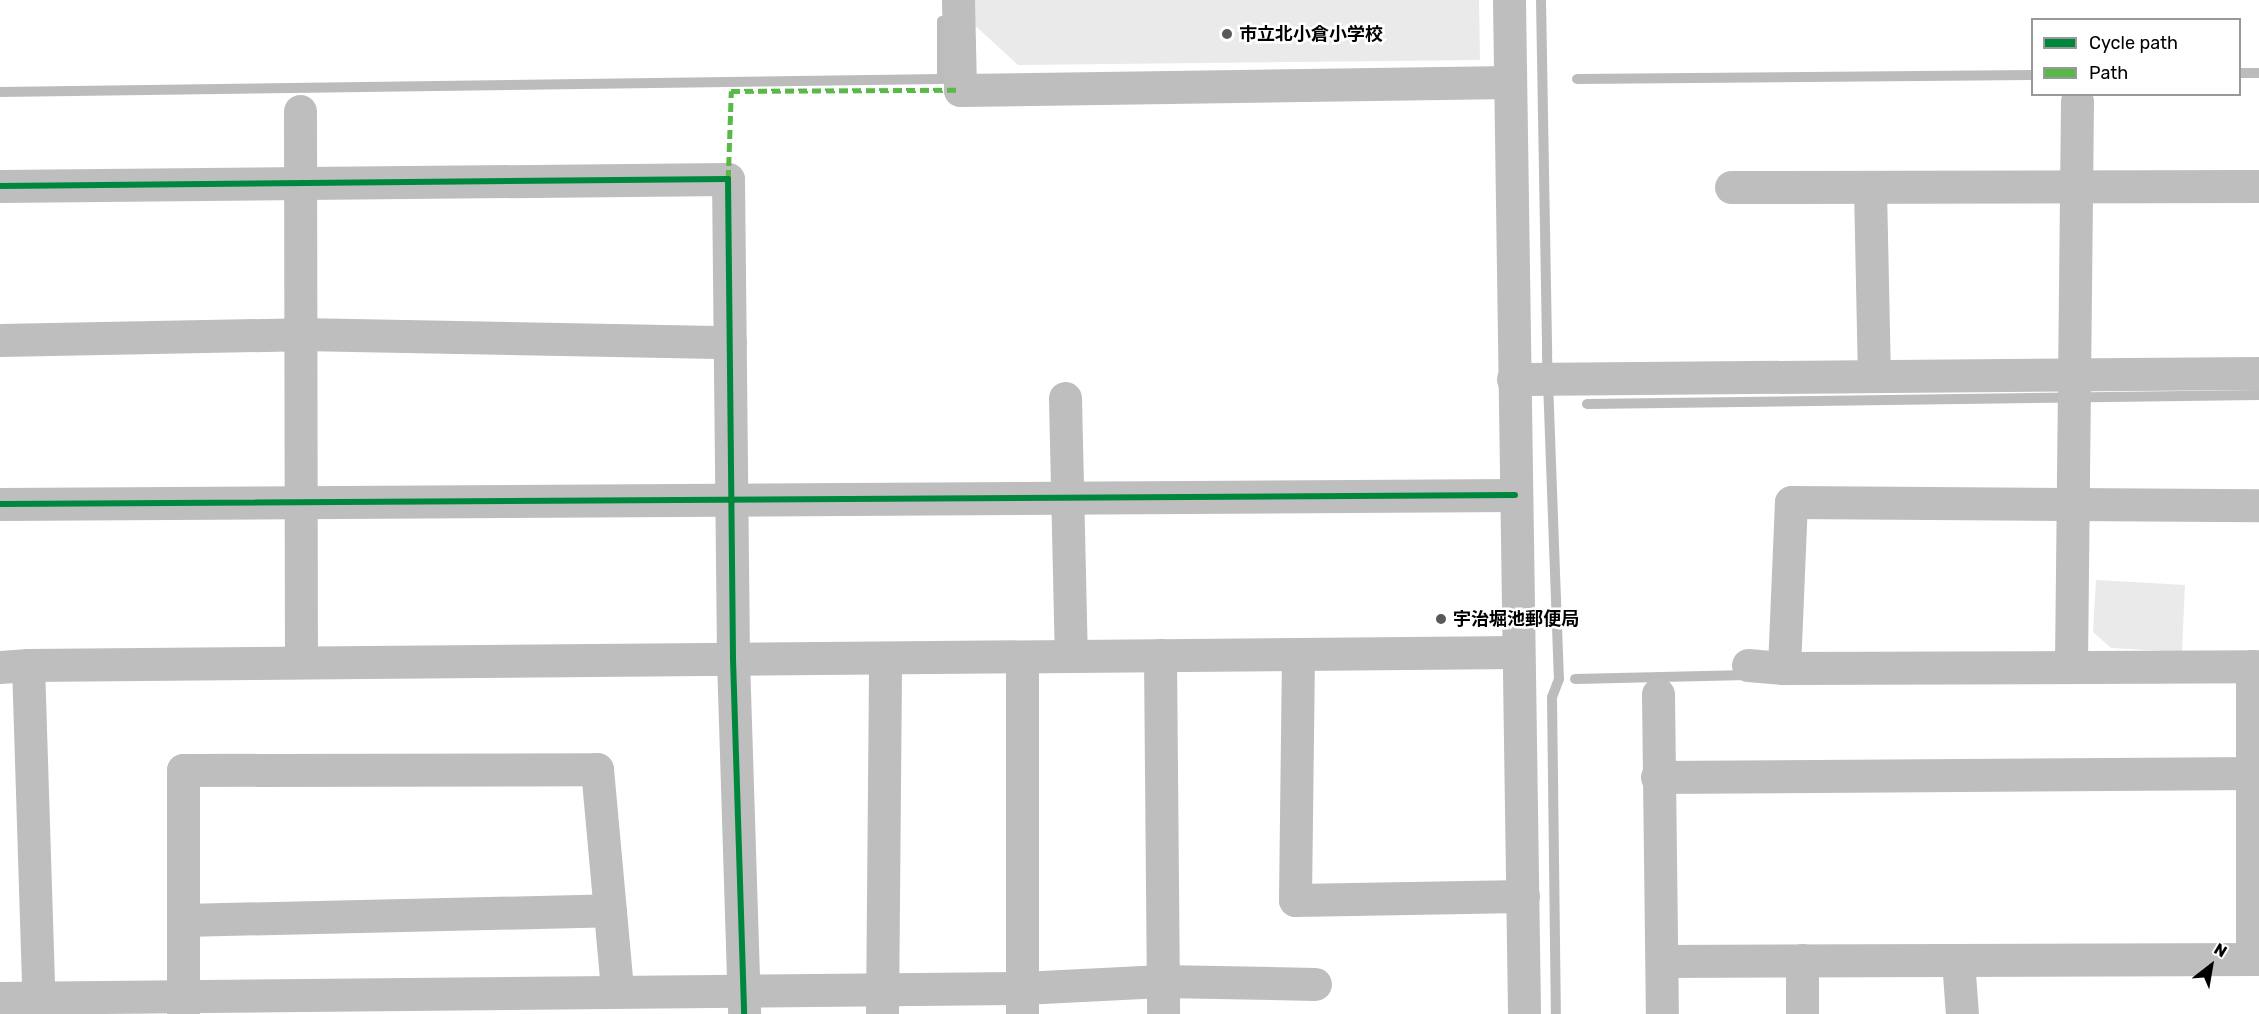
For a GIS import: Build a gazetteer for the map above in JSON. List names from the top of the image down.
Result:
{
  "places": ["市立北小倉小学校", "宇治堀池郵便局"],
  "legend": ["Cycle path", "Path"],
  "north": "top right"
}
